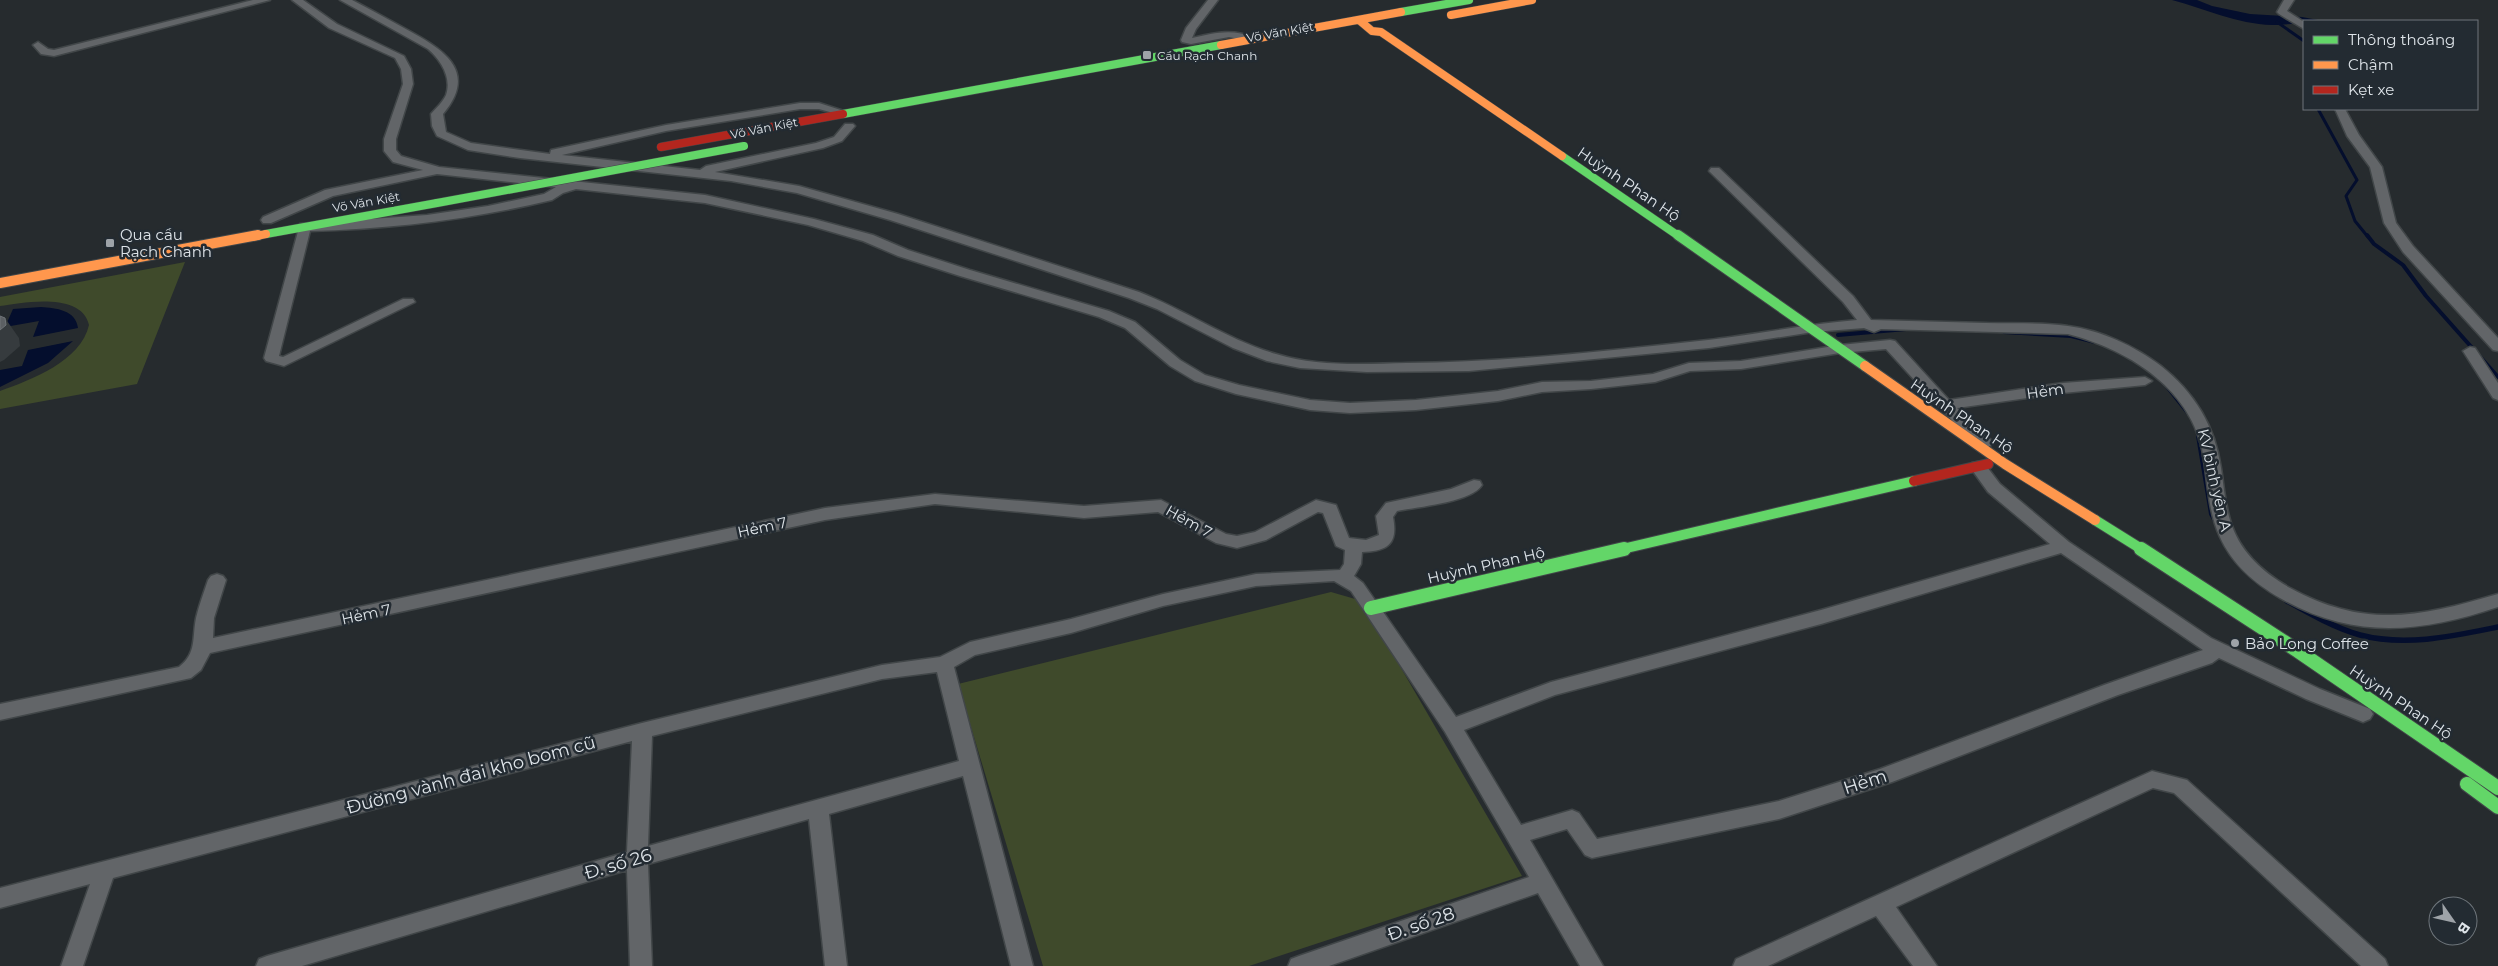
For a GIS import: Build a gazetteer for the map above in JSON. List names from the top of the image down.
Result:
{
  "streets": {
    "street": [
      "Võ Văn Kiệt",
      "Huỳnh Phan Hộ",
      "Hẻm",
      "KV bình yên A",
      "Hẻm 7",
      "Đường vành đai kho bom cũ",
      "Đ. số 26",
      "Đ. số 28"
    ]
  },
  "crossings": [
    ["Võ Văn Kiệt", "Huỳnh Phan Hộ"],
    ["Huỳnh Phan Hộ", "KV bình yên A"]
  ],
  "places": {
    "transit": ["Cầu Rạch Chanh", "Qua cầu Rạch Chanh"],
    "other": ["Bảo Long Coffee"]
  },
  "legend": ["Thông thoáng", "Chậm", "Kẹt xe"],
  "north": "bottom right"
}
